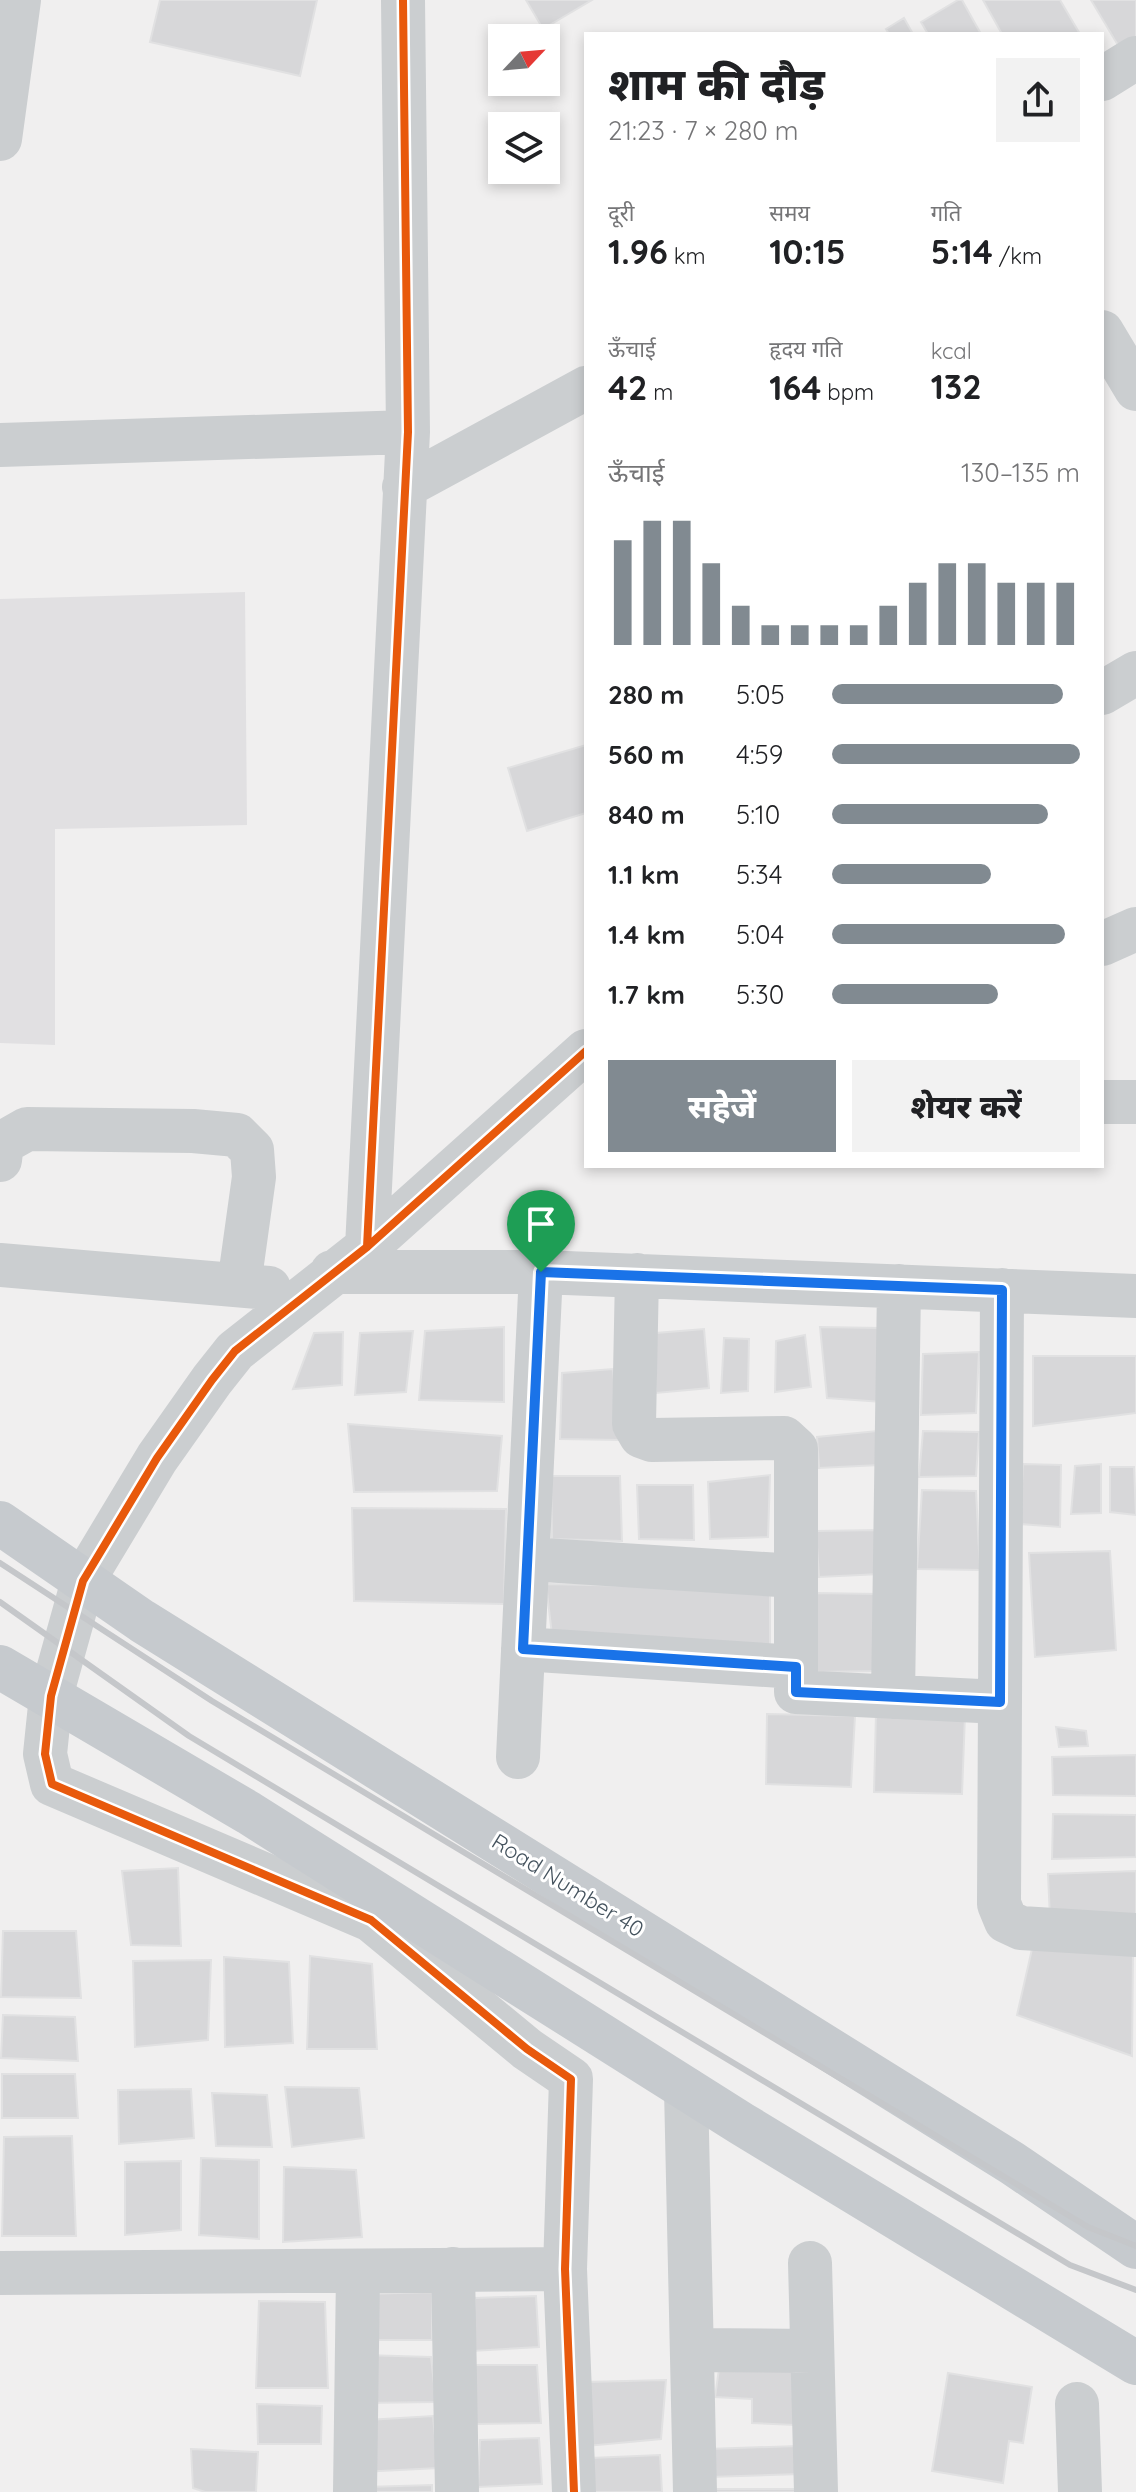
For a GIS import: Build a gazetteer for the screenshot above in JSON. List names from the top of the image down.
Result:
{
  "streets": {
    "main road": ["Road Number 40"]
  },
  "north": "top right",
  "page": {
    "heading": ["शाम की दौड़", "21:23 · 7 × 280 m"],
    "stats": [
      ["दूरी", "1.96 km"],
      ["समय", "10:15"],
      ["गति", "5:14 /km"],
      ["ऊँचाई", "42 m"],
      ["हृदय गति", "164 bpm"],
      ["kcal", "132"]
    ],
    "chart": ["ऊँचाई", "130–135 m"],
    "list": [
      {
        "name": "280 m",
        "note": "5:05"
      },
      {
        "name": "560 m",
        "note": "4:59"
      },
      {
        "name": "840 m",
        "note": "5:10"
      },
      {
        "name": "1.1 km",
        "note": "5:34"
      },
      {
        "name": "1.4 km",
        "note": "5:04"
      },
      {
        "name": "1.7 km",
        "note": "5:30"
      }
    ],
    "buttons": ["सहेजें", "शेयर करें"]
  }
}
